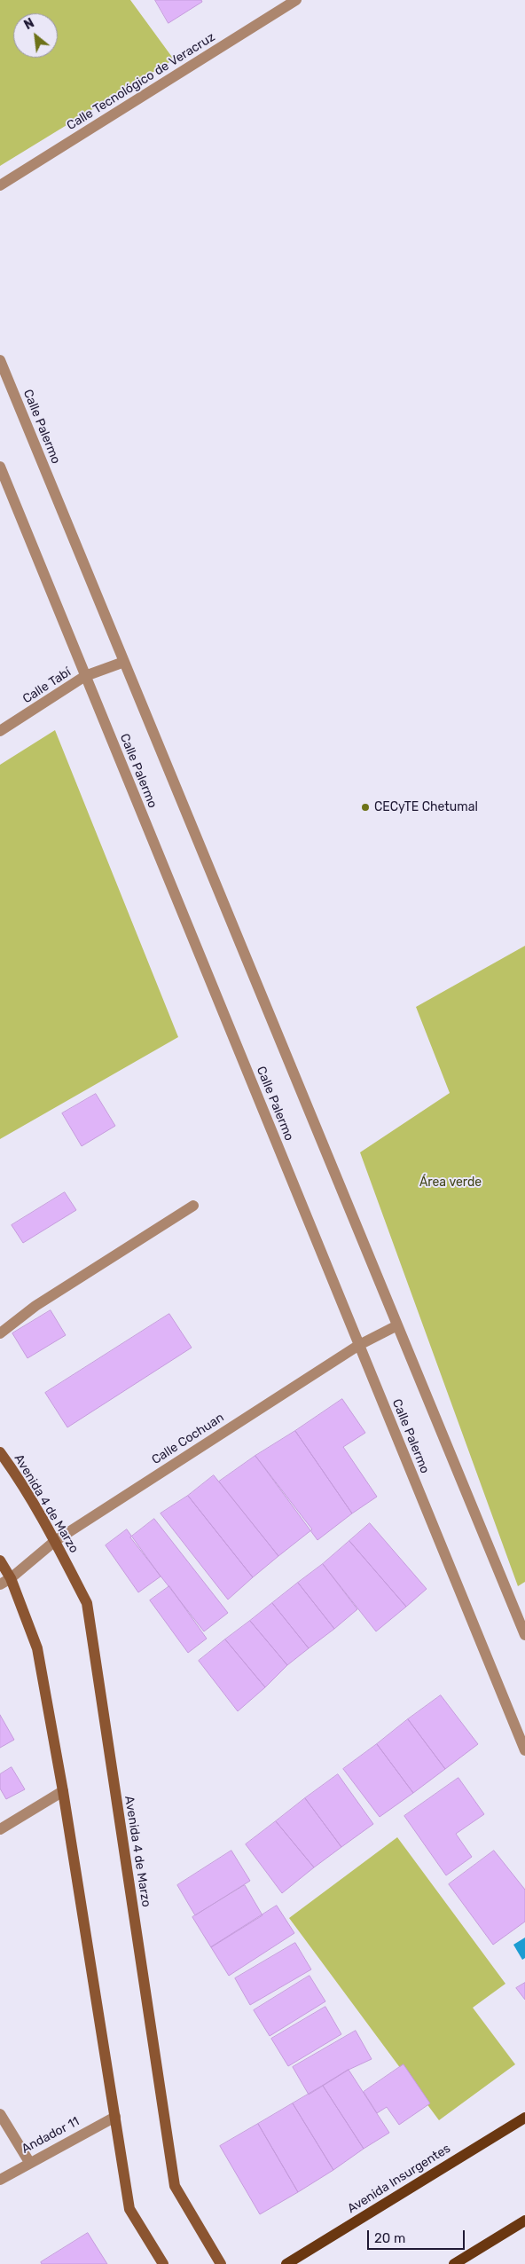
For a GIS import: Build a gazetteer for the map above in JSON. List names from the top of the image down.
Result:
{
  "streets": {
    "main road": ["Avenida Insurgentes"],
    "street": [
      "Calle Tecnológico de Veracruz",
      "Calle Palermo",
      "Calle Tabí",
      "Calle Cochuan",
      "Avenida 4 de Marzo",
      "Andador 11"
    ]
  },
  "crossings": [
    ["Calle Palermo", "Calle Tabí"],
    ["Calle Palermo", "Calle Cochuan"],
    ["Calle Cochuan", "Avenida 4 de Marzo"]
  ],
  "parks": ["Área verde"],
  "places": ["CECyTE Chetumal"],
  "scale_bar": "20 m",
  "north": "top left"
}
